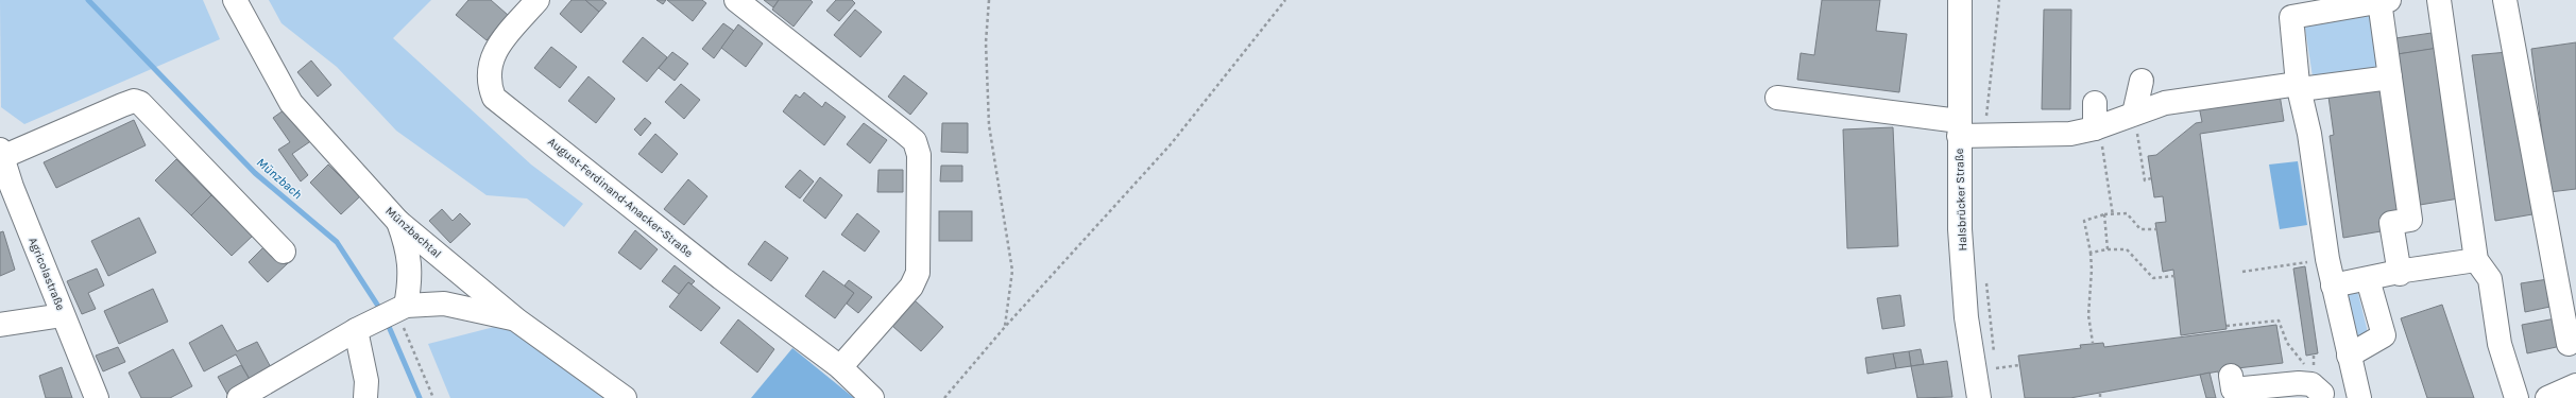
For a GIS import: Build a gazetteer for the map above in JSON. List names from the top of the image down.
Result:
{
  "streets": {
    "street": [
      "August-Ferdinand-Anacker-Straße",
      "Halsbrücker Straße",
      "Münzbachtal",
      "Agricolastraße"
    ]
  },
  "water": ["Münzbach"]
}
